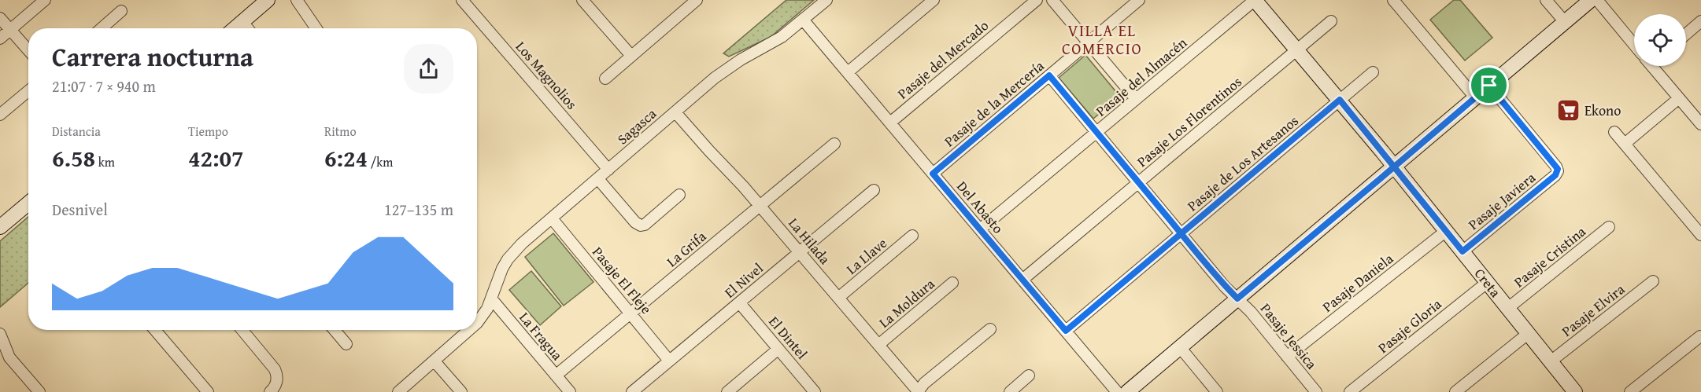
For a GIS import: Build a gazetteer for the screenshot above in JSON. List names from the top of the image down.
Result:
{
  "streets": {
    "street": [
      "Pasaje del Mercado",
      "Los Magnolios",
      "Pasaje del Almacén",
      "Pasaje de la Mercería",
      "Pasaje Los Florentinos",
      "Sagasca",
      "Pasaje de Los Artesanos",
      "Pasaje Javiera",
      "Del Abasto",
      "La Hilada",
      "La Grifa",
      "La Llave",
      "Pasaje Cristina",
      "Pasaje El Fleje",
      "El Nivel",
      "Pasaje Daniela",
      "Creta",
      "La Moldura",
      "Pasaje Elvira",
      "Pasaje Gloria",
      "La Fragua",
      "Pasaje Jessica",
      "El Dintel"
    ]
  },
  "crossings": [
    ["Pasaje del Mercado", "Del Abasto"],
    ["Los Magnolios", "Sagasca"],
    ["Pasaje del Almacén", "Del Abasto"],
    ["Pasaje del Almacén", "Creta"],
    ["Pasaje del Almacén", "Pasaje Jessica"],
    ["Pasaje de la Mercería", "Del Abasto"],
    ["Pasaje de la Mercería", "Pasaje Jessica"],
    ["Pasaje Los Florentinos", "Del Abasto"],
    ["Pasaje Los Florentinos", "Creta"],
    ["Pasaje Los Florentinos", "Pasaje Jessica"],
    ["Sagasca", "Del Abasto"],
    ["Sagasca", "La Hilada"],
    ["Sagasca", "Pasaje El Fleje"],
    ["Sagasca", "La Fragua"],
    ["Pasaje de Los Artesanos", "Del Abasto"],
    ["Pasaje de Los Artesanos", "Creta"],
    ["Pasaje de Los Artesanos", "Pasaje Jessica"],
    ["Pasaje Javiera", "Creta"],
    ["La Hilada", "La Grifa"],
    ["La Hilada", "La Llave"],
    ["La Hilada", "El Nivel"],
    ["La Hilada", "La Moldura"],
    ["La Grifa", "Pasaje El Fleje"],
    ["La Grifa", "La Fragua"],
    ["Pasaje Cristina", "Creta"],
    ["Pasaje El Fleje", "El Nivel"],
    ["El Nivel", "El Dintel"],
    ["Pasaje Daniela", "Creta"],
    ["Pasaje Daniela", "Pasaje Jessica"],
    ["Creta", "Pasaje Elvira"],
    ["Creta", "Pasaje Gloria"]
  ],
  "districts": ["VILLA EL COMERCIO"],
  "places": {
    "supermarket": ["Ekono"]
  },
  "page": {
    "heading": ["Carrera nocturna", "21:07 · 7 × 940 m"],
    "stats": [
      ["Distancia", "6.58 km"],
      ["Tiempo", "42:07"],
      ["Ritmo", "6:24 /km"]
    ],
    "chart": ["Desnivel", "127–135 m"]
  }
}
